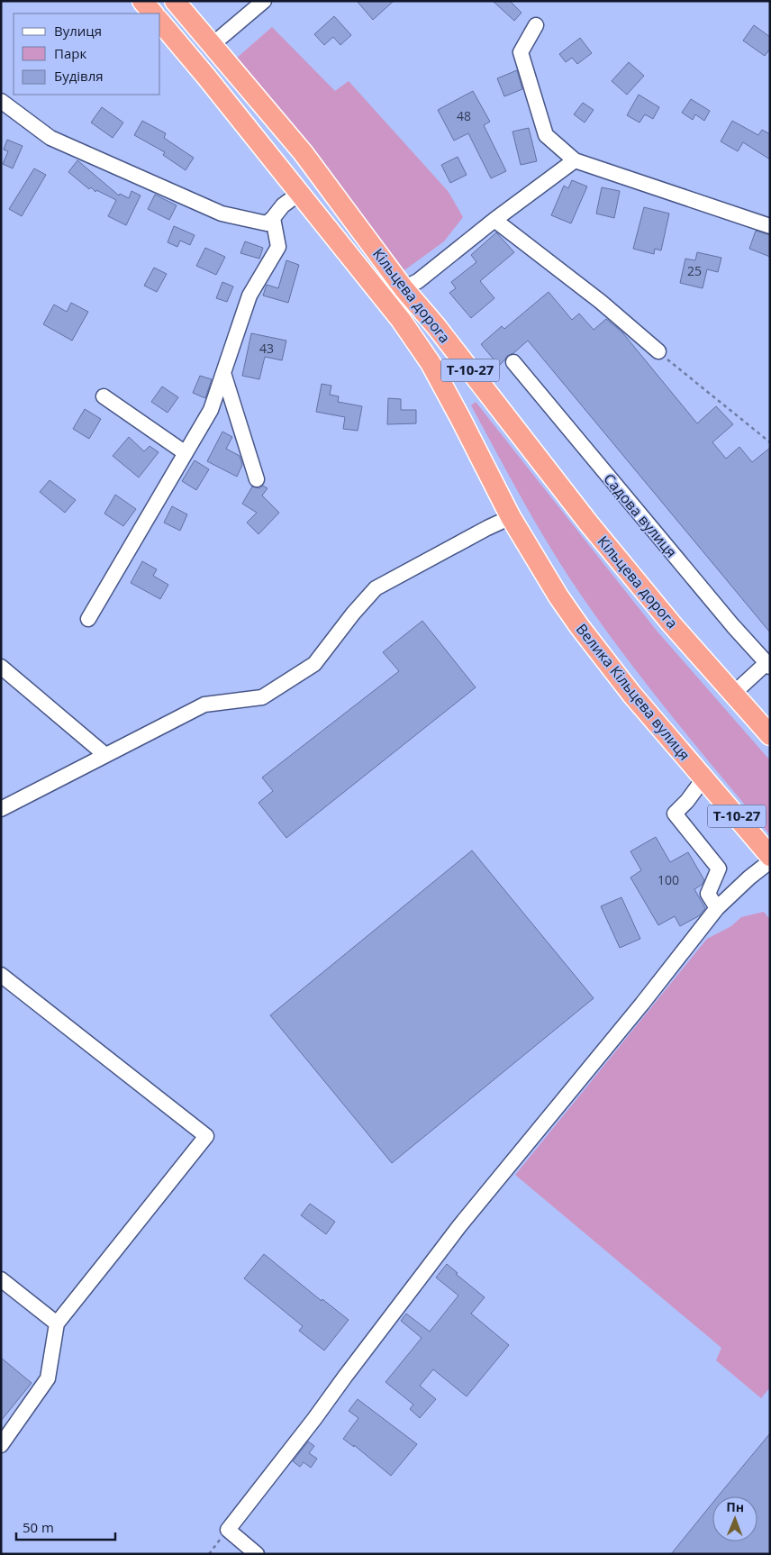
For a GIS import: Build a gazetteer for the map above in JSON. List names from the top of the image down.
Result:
{
  "streets": {
    "highway": ["Кільцева дорога", "Т-10-27", "Велика Кільцева вулиця"],
    "street": ["Садова вулиця"]
  },
  "crossings": [
    ["Кільцева дорога", "Велика Кільцева вулиця"]
  ],
  "house_numbers": [
    "48",
    "25",
    "43",
    "100"
  ],
  "legend": ["Вулиця", "Парк", "Будівля"],
  "scale_bar": "50 m",
  "north": "top"
}
